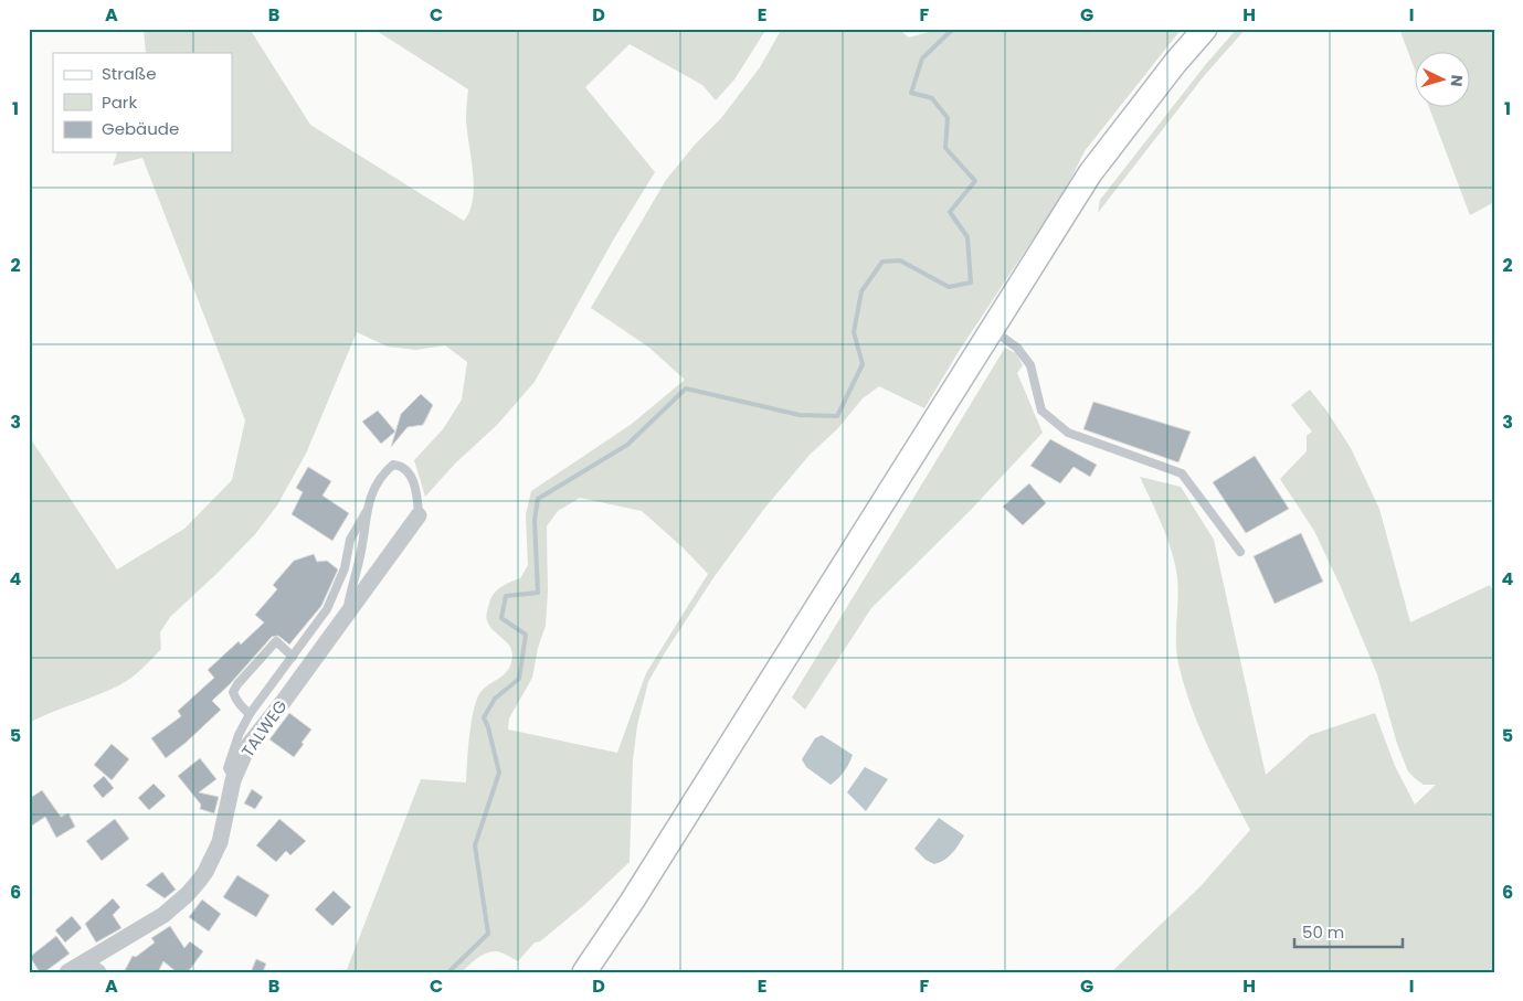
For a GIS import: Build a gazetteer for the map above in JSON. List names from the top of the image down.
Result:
{
  "streets": {
    "street": ["TALWEG"]
  },
  "legend": ["Straße", "Park", "Gebäude"],
  "scale_bar": "50 m",
  "north": "right",
  "grid": {
    "columns": [
      "A",
      "B",
      "C",
      "D",
      "E",
      "F",
      "G",
      "H",
      "I"
    ],
    "rows": [
      "1",
      "2",
      "3",
      "4",
      "5",
      "6"
    ]
  }
}
